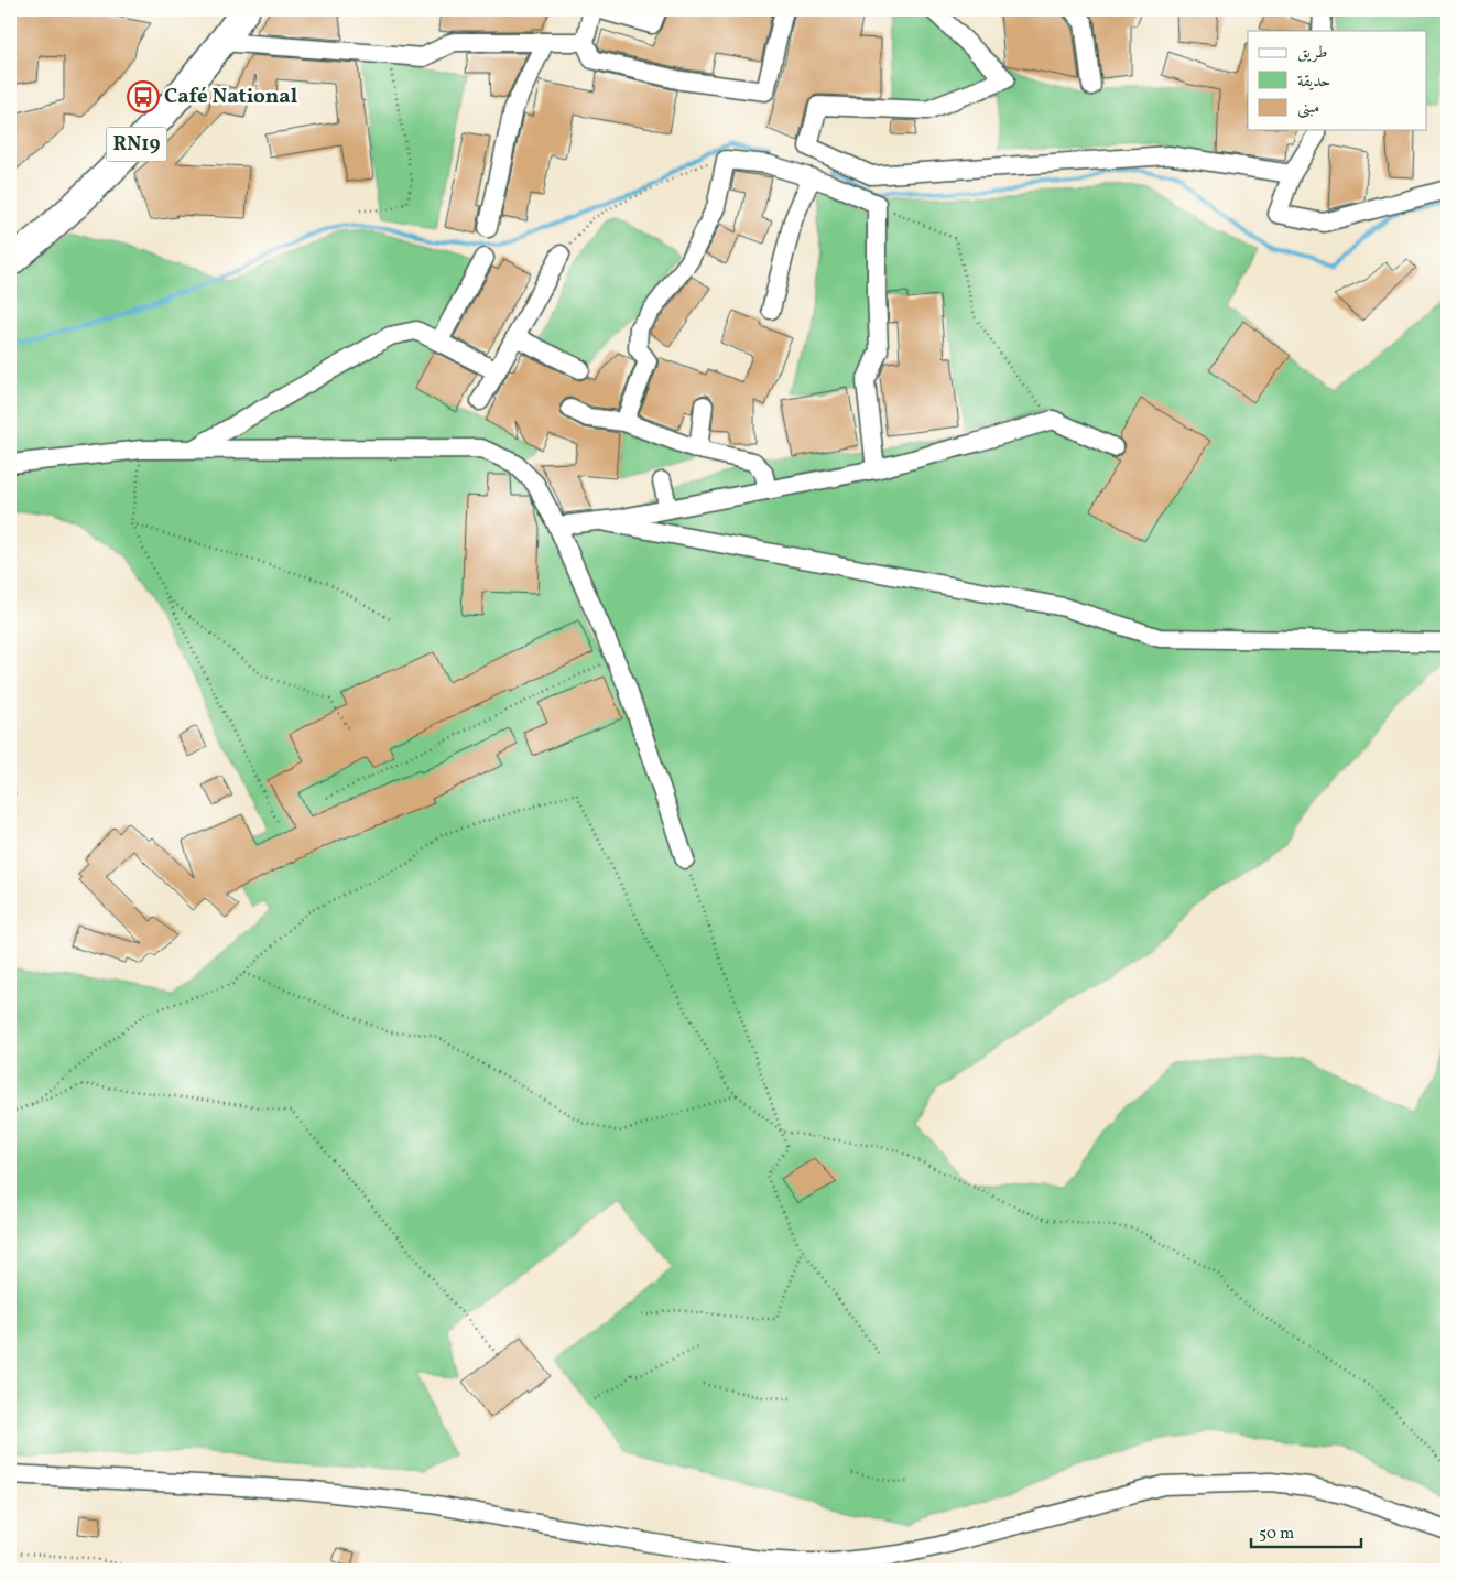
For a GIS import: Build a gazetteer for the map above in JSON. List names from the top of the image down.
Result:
{
  "streets": {
    "highway": ["RN19"]
  },
  "places": {
    "bus stop": ["Café National"]
  },
  "legend": ["طريق", "حديقة", "مبنى"],
  "scale_bar": "50 m"
}
